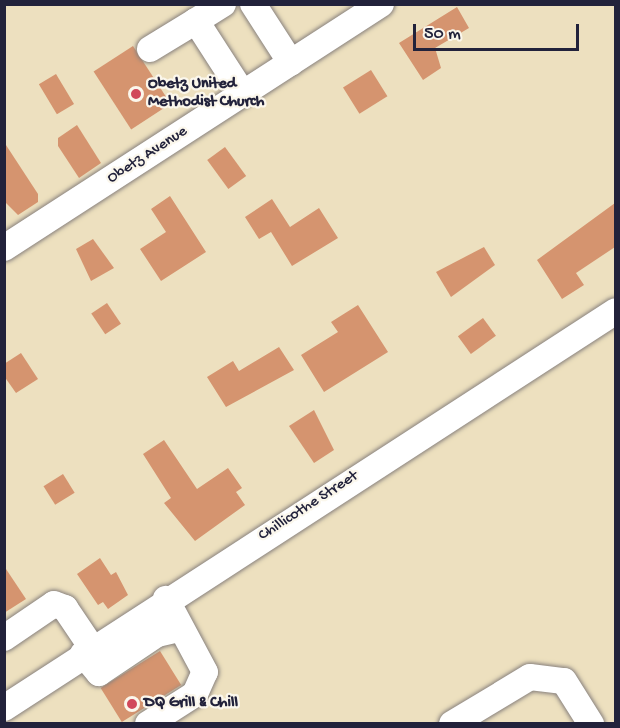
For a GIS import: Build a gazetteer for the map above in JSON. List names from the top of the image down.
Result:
{
  "streets": {
    "street": ["Obetz Avenue", "Chillicothe Street"]
  },
  "places": ["Obetz United Methodist Church", "DQ Grill & Chill"],
  "scale_bar": "50 m"
}
